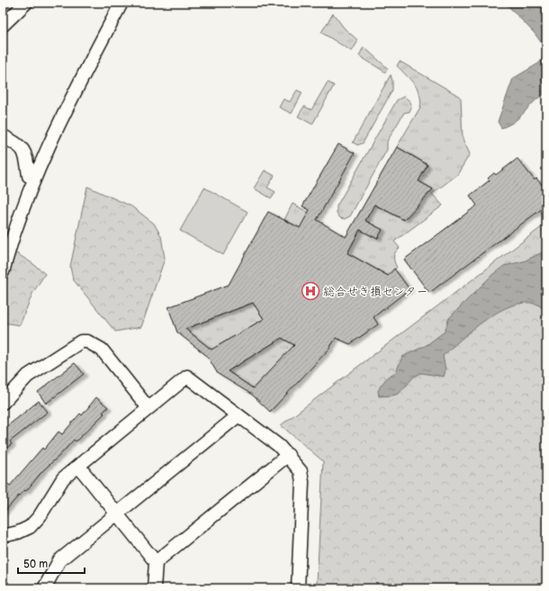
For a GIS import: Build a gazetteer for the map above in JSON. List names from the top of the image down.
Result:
{
  "places": {
    "hospital": ["総合せき損センター"]
  },
  "scale_bar": "50 m"
}
